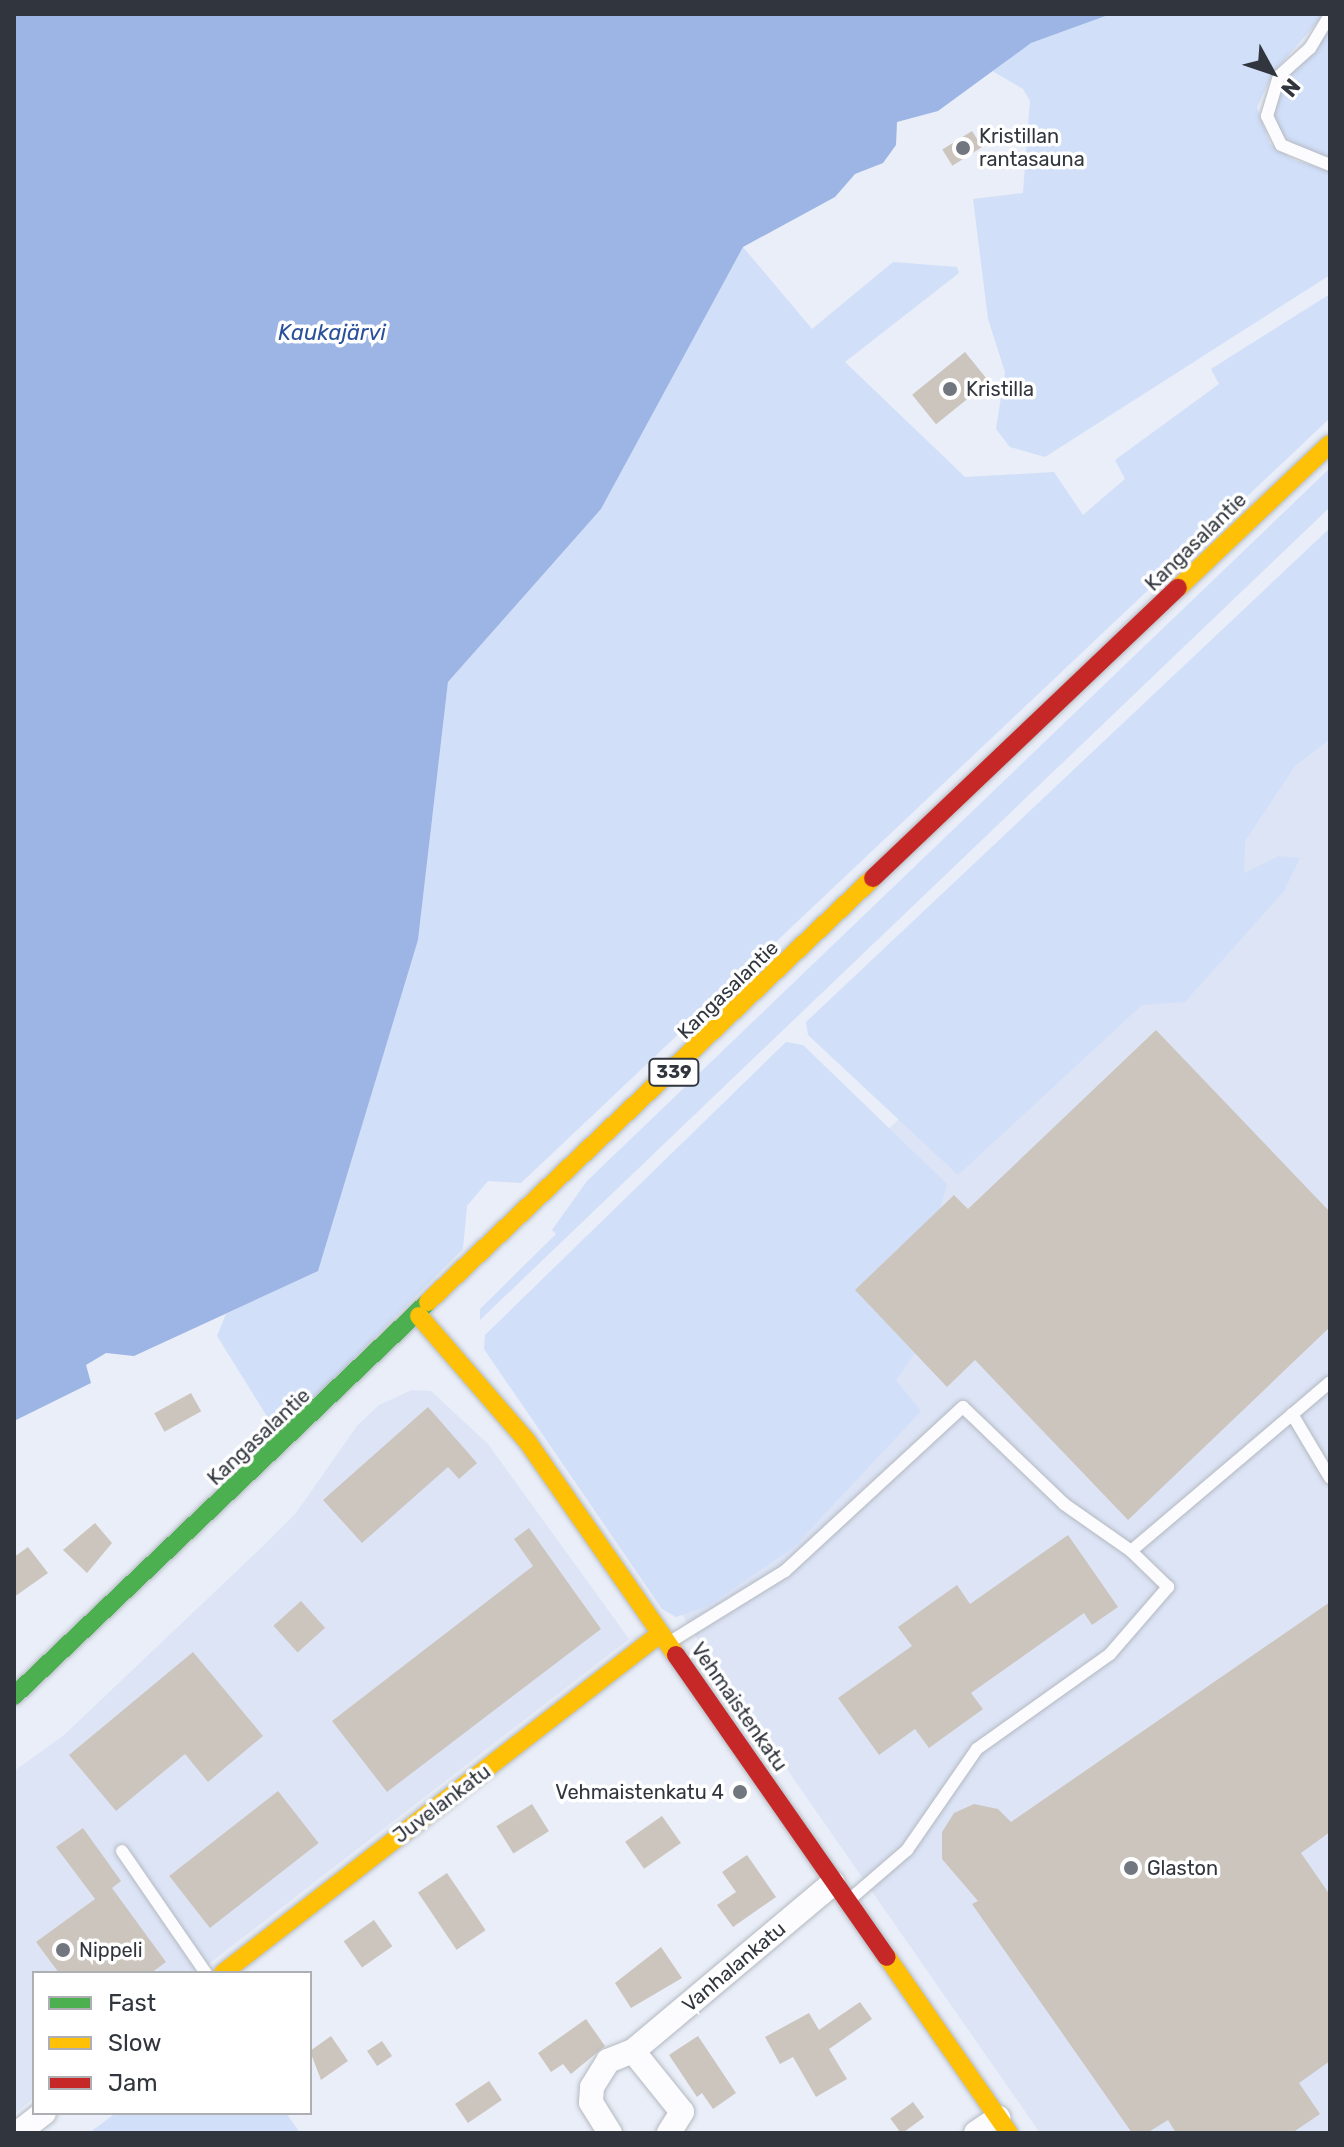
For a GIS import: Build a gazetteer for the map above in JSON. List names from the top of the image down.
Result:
{
  "streets": {
    "main road": [
      "Kangasalantie",
      "339",
      "Vehmaistenkatu",
      "Juvelankatu"
    ],
    "street": ["Vanhalankatu"]
  },
  "crossings": [
    ["Kangasalantie", "Vehmaistenkatu"],
    ["Vehmaistenkatu", "Juvelankatu"],
    ["Vehmaistenkatu", "Vanhalankatu"]
  ],
  "water": ["Kaukajärvi"],
  "places": [
    "Kristillan rantasauna",
    "Kristilla",
    "Vehmaistenkatu 4",
    "Glaston",
    "Nippeli"
  ],
  "legend": ["Fast", "Slow", "Jam"],
  "north": "bottom right"
}
